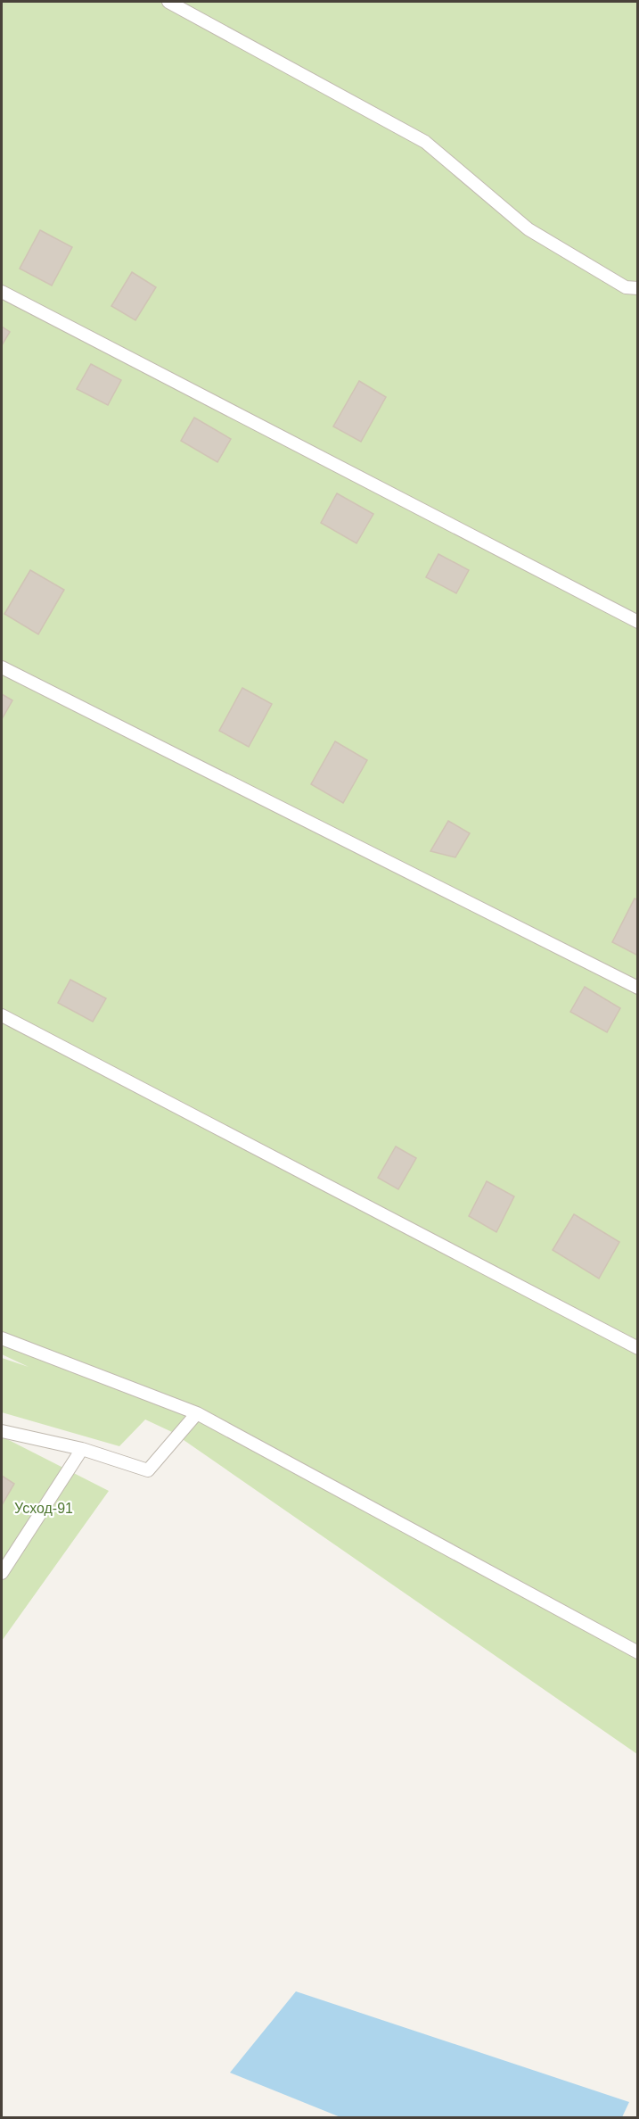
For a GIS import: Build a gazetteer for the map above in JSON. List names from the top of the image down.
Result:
{
  "parks": ["Усход-91"]
}
